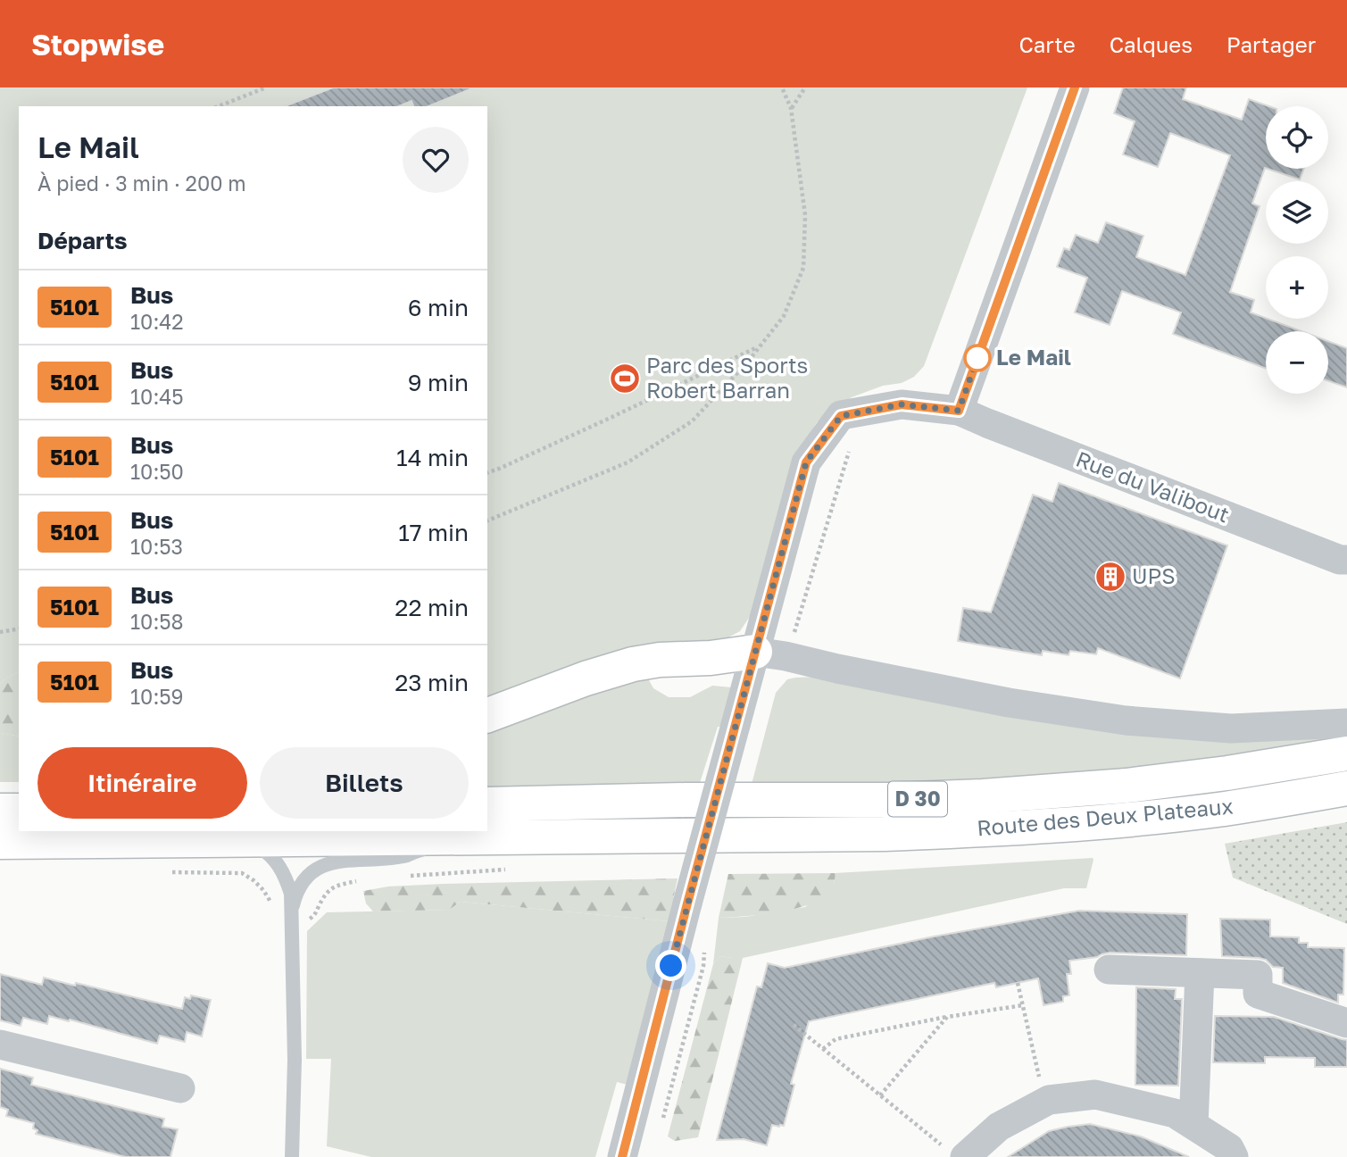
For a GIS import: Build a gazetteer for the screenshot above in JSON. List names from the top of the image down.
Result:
{
  "streets": {
    "main road": ["D 30", "Route des Deux Plateaux"],
    "street": ["Rue du Valibout"]
  },
  "places": {
    "other": ["Le Mail"],
    "sports": ["Parc des Sports Robert Barran"],
    "building": ["UPS"]
  },
  "lines": ["bus line 5101"],
  "page": {
    "header": "Stopwise",
    "nav": ["Carte", "Calques", "Partager"],
    "map_buttons": ["+", "−"],
    "heading": [
      ["Le Mail", "À pied · 3 min · 200 m"],
      "Départs"
    ],
    "list": [
      {
        "mark": "5101",
        "name": "Bus",
        "note": "10:42",
        "value": "6 min"
      },
      {
        "mark": "5101",
        "name": "Bus",
        "note": "10:45",
        "value": "9 min"
      },
      {
        "mark": "5101",
        "name": "Bus",
        "note": "10:50",
        "value": "14 min"
      },
      {
        "mark": "5101",
        "name": "Bus",
        "note": "10:53",
        "value": "17 min"
      },
      {
        "mark": "5101",
        "name": "Bus",
        "note": "10:58",
        "value": "22 min"
      },
      {
        "mark": "5101",
        "name": "Bus",
        "note": "10:59",
        "value": "23 min"
      }
    ],
    "buttons": ["Itinéraire", "Billets"]
  }
}
